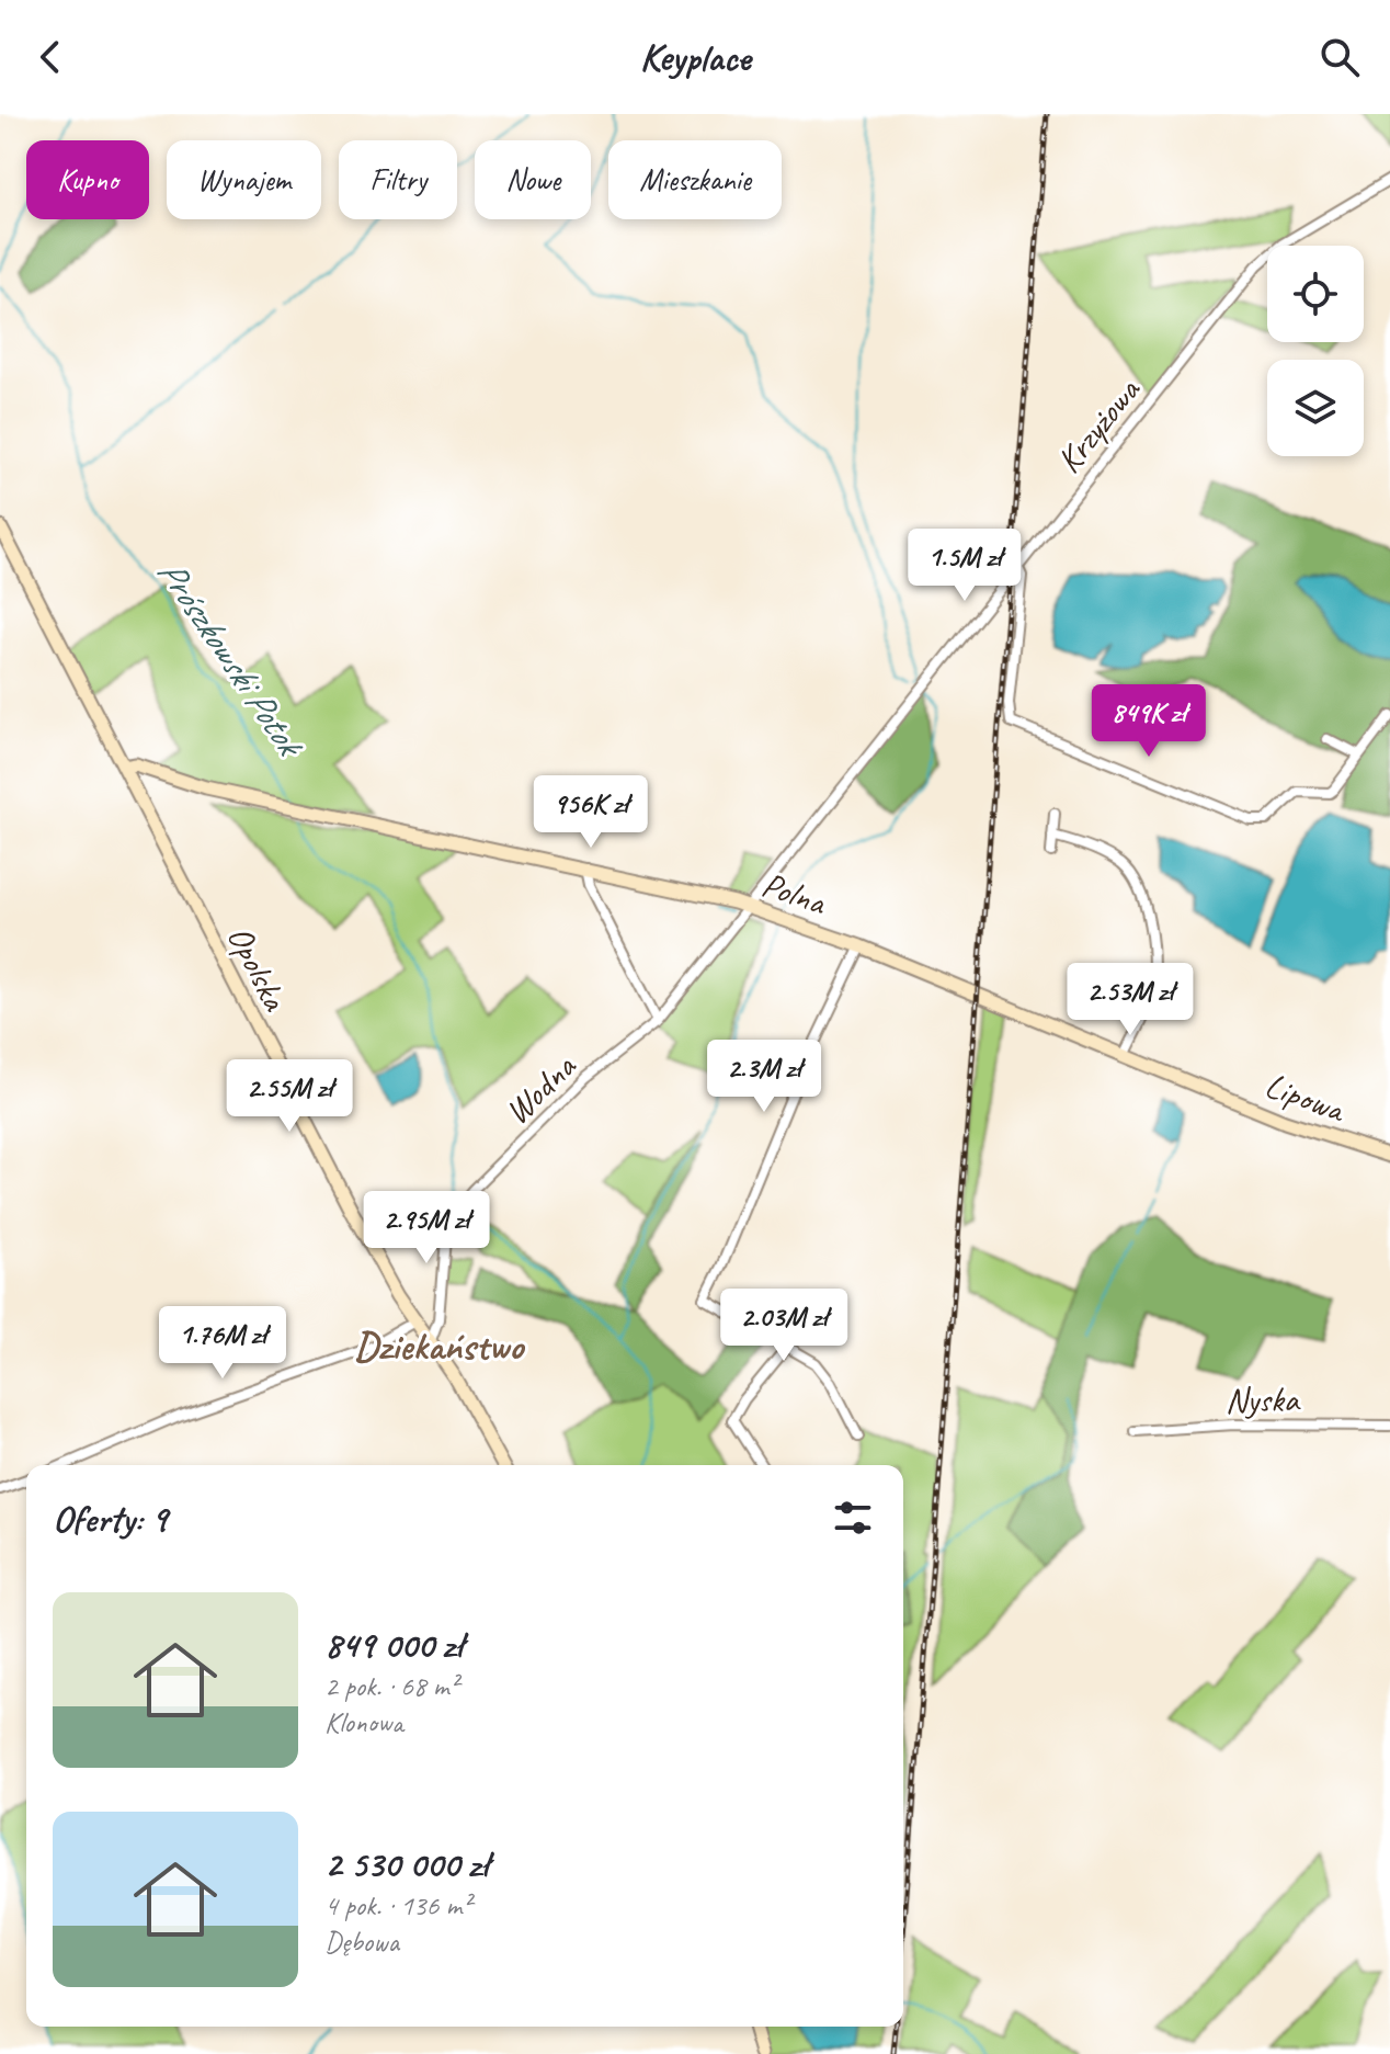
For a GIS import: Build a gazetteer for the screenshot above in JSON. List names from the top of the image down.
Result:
{
  "streets": {
    "street": [
      "Krzyżowa",
      "Polna",
      "Opolska",
      "Wodna",
      "Lipowa",
      "Nyska"
    ]
  },
  "crossings": [
    ["Krzyżowa", "Polna"],
    ["Krzyżowa", "Wodna"],
    ["Polna", "Opolska"],
    ["Polna", "Wodna"],
    ["Polna", "Lipowa"],
    ["Opolska", "Wodna"]
  ],
  "districts": ["Dziekaństwo"],
  "water": ["Prószkowski Potok"],
  "page": {
    "header": "Keyplace",
    "chip": [
      "Kupno",
      "Wynajem",
      "Filtry",
      "Nowe",
      "Mieszkanie"
    ],
    "price": [
      "1.5M zł",
      "849K zł",
      "956K zł",
      "2.53M zł",
      "2.3M zł",
      "2.55M zł",
      "2.95M zł",
      "2.03M zł",
      "1.76M zł"
    ],
    "heading": "Oferty: 9",
    "list": [
      {
        "name": "849 000 zł",
        "note": "2 pok. · 68 m² · Klonowa"
      },
      {
        "name": "2 530 000 zł",
        "note": "4 pok. · 136 m² · Dębowa"
      }
    ]
  }
}
